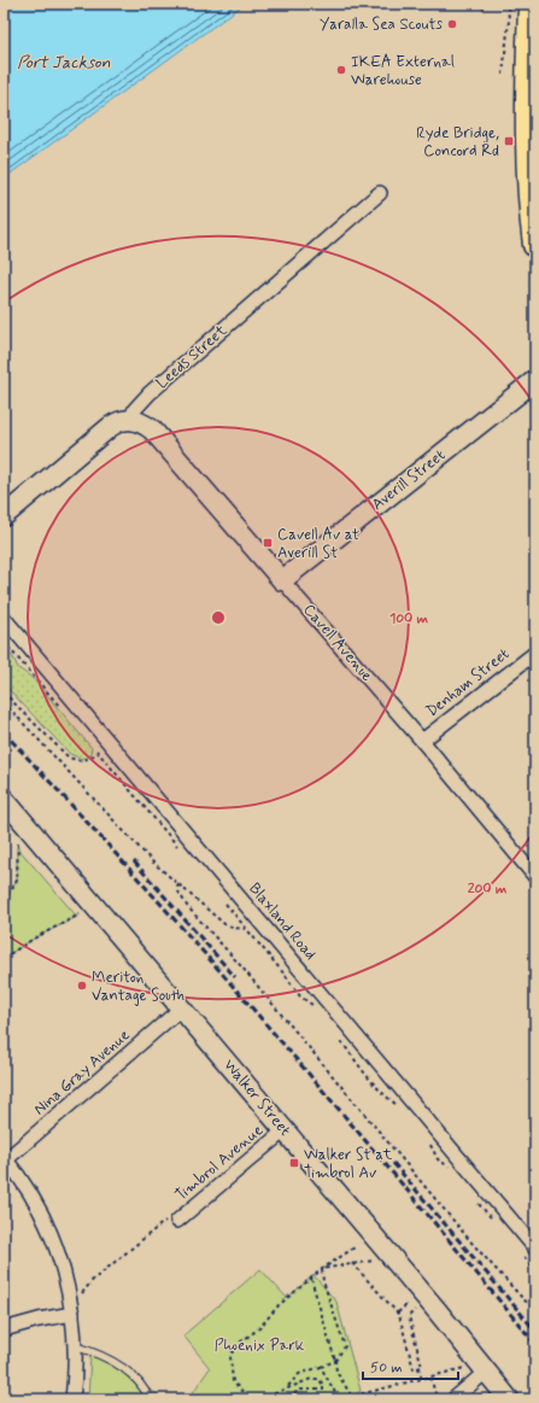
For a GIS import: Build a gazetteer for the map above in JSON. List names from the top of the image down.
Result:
{
  "streets": {
    "street": [
      "Leeds Street",
      "Averill Street",
      "Cavell Avenue",
      "Denham Street",
      "Blaxland Road",
      "Nina Gray Avenue",
      "Walker Street",
      "Timbrol Avenue"
    ]
  },
  "crossings": [
    ["Leeds Street", "Cavell Avenue"],
    ["Averill Street", "Cavell Avenue"],
    ["Cavell Avenue", "Denham Street"],
    ["Nina Gray Avenue", "Walker Street"],
    ["Walker Street", "Timbrol Avenue"]
  ],
  "water": ["Port Jackson"],
  "parks": ["Phoenix Park"],
  "places": {
    "other": ["Yaralla Sea Scouts", "IKEA External Warehouse", "Meriton Vantage South"],
    "transit": ["Ryde Bridge, Concord Rd", "Cavell Av at Averill St", "Walker St at Timbrol Av"]
  },
  "scale_bar": "50 m",
  "rings": ["100 m", "200 m"]
}
